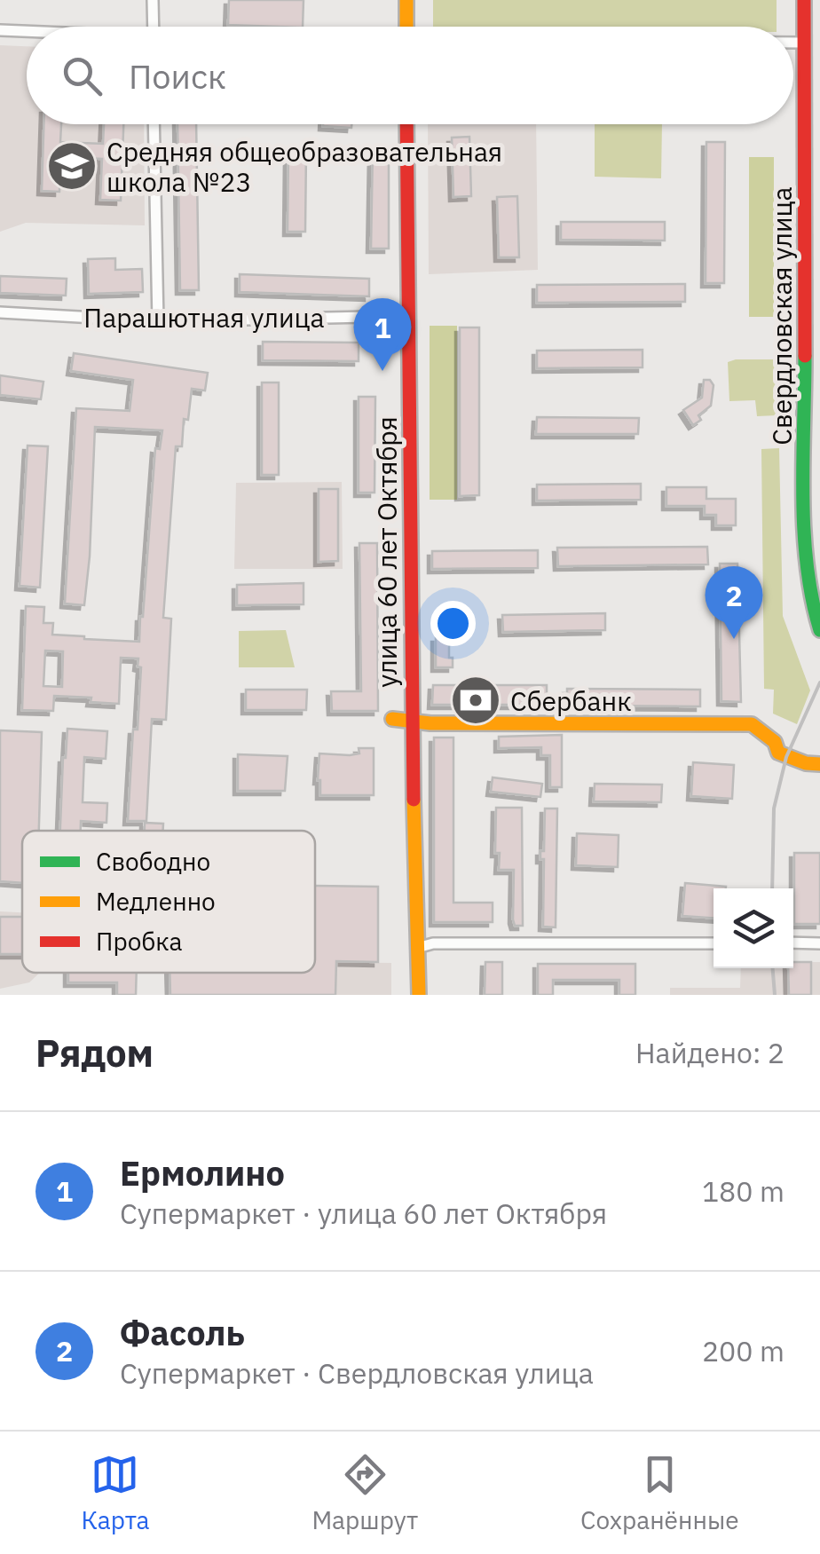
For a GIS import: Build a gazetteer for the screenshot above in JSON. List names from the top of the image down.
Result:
{
  "streets": {
    "main road": ["Свердловская улица", "улица 60 лет Октября"],
    "street": ["Парашютная улица"]
  },
  "crossings": [
    ["Парашютная улица", "улица 60 лет Октября"]
  ],
  "places": {
    "school or university": ["Средняя общеобразовательная школа №23"],
    "bank": ["Сбербанк"]
  },
  "legend": ["Свободно", "Медленно", "Пробка"],
  "page": {
    "search": "Поиск",
    "pins": ["1", "2"],
    "heading": ["Рядом", "Найдено: 2"],
    "list": [
      {
        "mark": "1",
        "name": "Ермолино",
        "note": "Супермаркет · улица 60 лет Октября",
        "value": "180 m"
      },
      {
        "mark": "2",
        "name": "Фасоль",
        "note": "Супермаркет · Свердловская улица",
        "value": "200 m"
      }
    ],
    "nav": ["Карта", "Маршрут", "Сохранённые"]
  }
}
